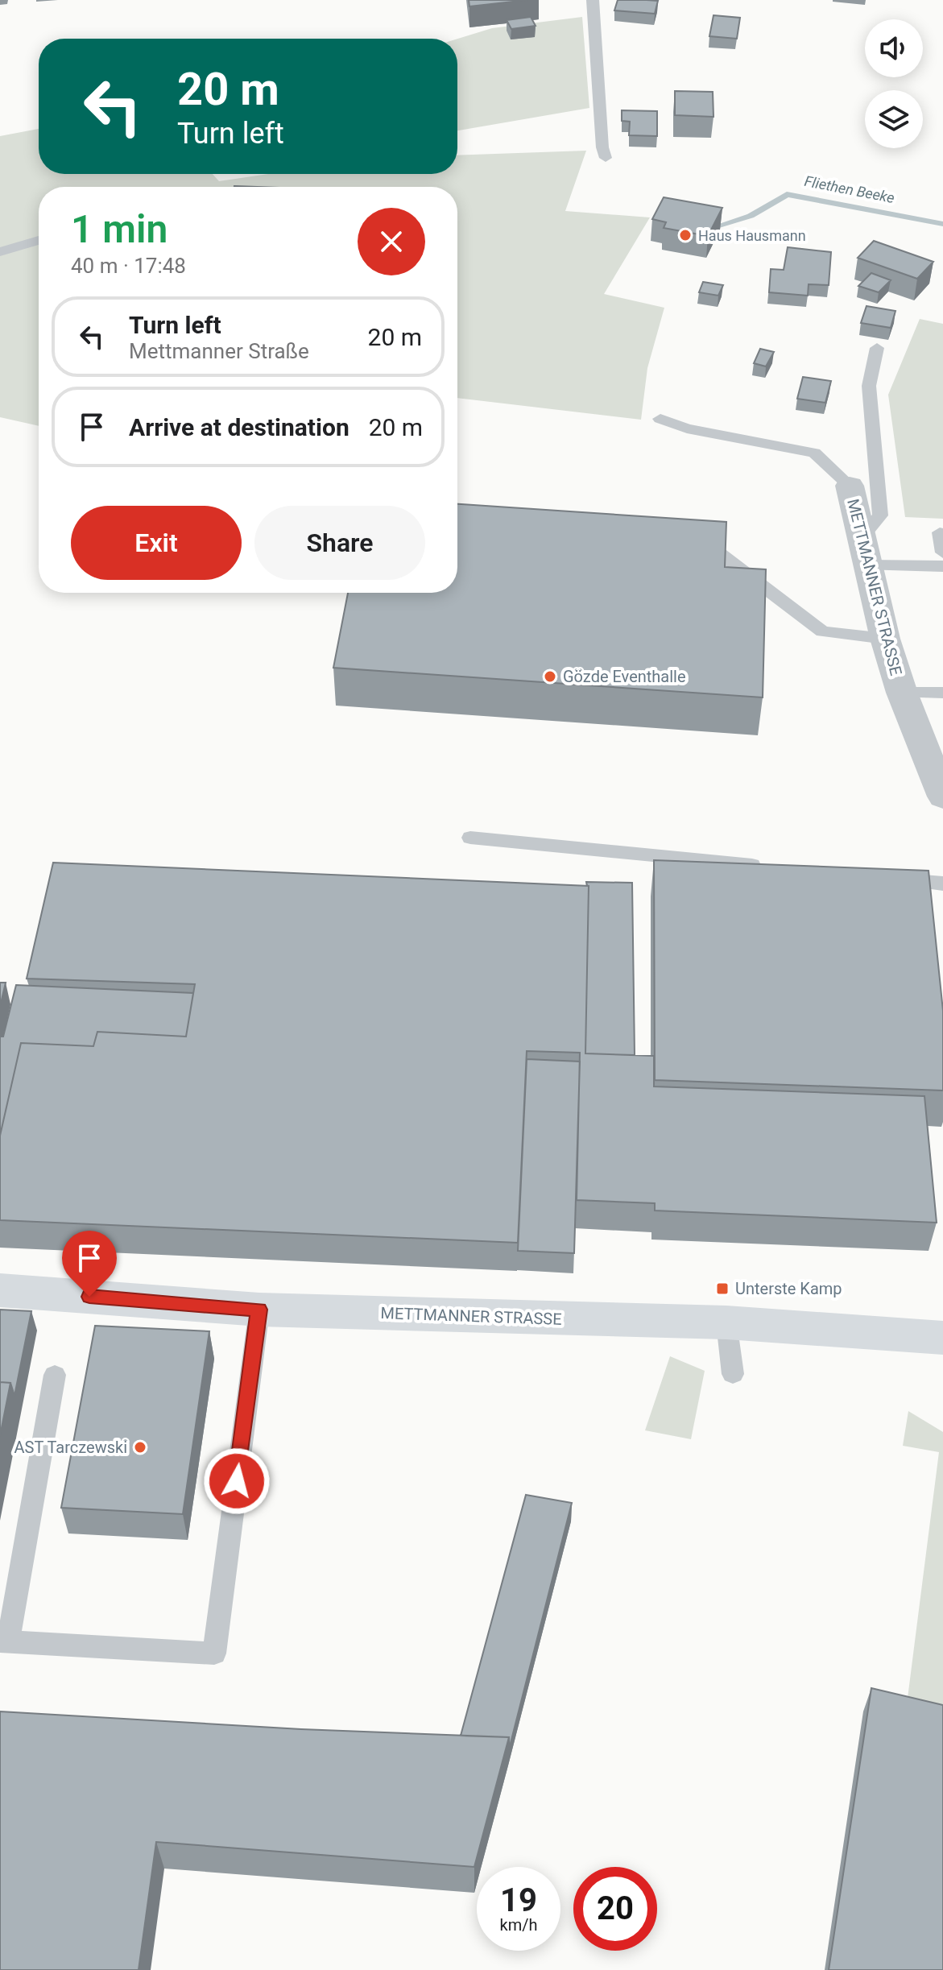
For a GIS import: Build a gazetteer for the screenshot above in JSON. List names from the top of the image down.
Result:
{
  "streets": {
    "street": ["METTMANNER STRASSE"]
  },
  "water": ["Fliethen Beeke"],
  "places": {
    "other": ["Haus Hausmann", "Gözde Eventhalle", "AST Tarczewski"],
    "transit": ["Unterste Kamp"]
  },
  "page": {
    "turn": ["20 m", "Turn left"],
    "heading": ["1 min", "40 m · 17:48"],
    "list": [
      {
        "name": "Turn left",
        "note": "Mettmanner Straße",
        "value": "20 m"
      },
      {
        "name": "Arrive at destination",
        "value": "20 m"
      }
    ],
    "buttons": ["Exit", "Share"],
    "speed": "19 km/h",
    "limit": "20"
  }
}
